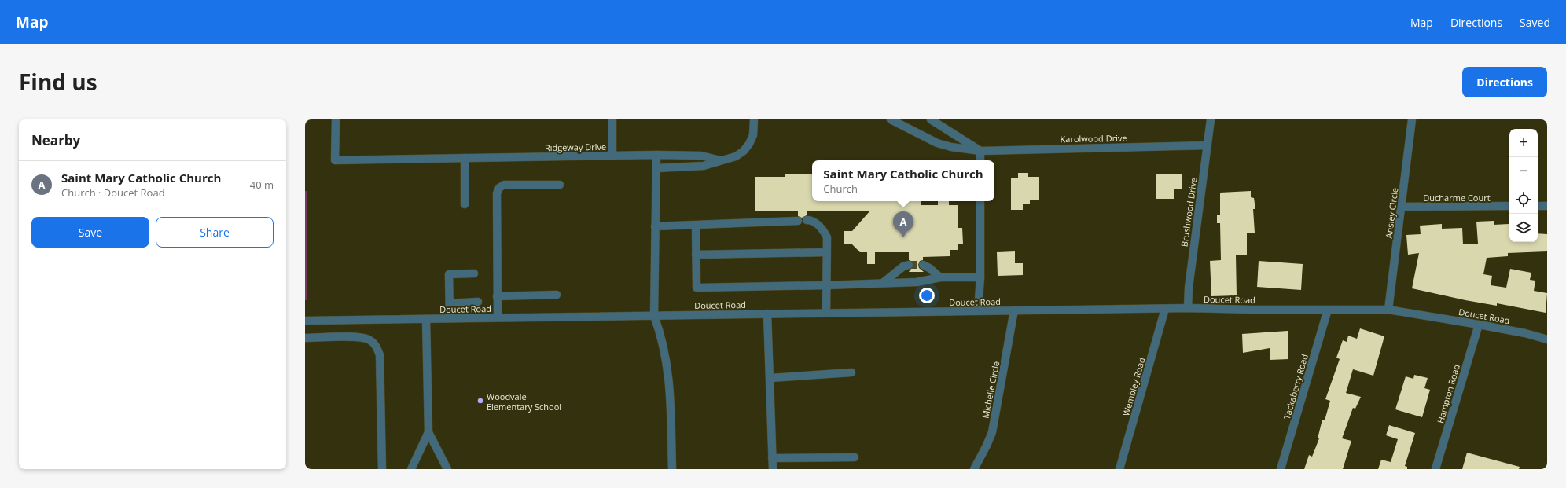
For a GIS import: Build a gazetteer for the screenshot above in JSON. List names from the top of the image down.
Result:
{
  "streets": {
    "street": [
      "Karolwood Drive",
      "Ridgeway Drive",
      "Ducharme Court",
      "Brushwood Drive",
      "Ansley Circle",
      "Doucet Road",
      "Wembley Road",
      "Tackaberry Road",
      "Michelle Circle",
      "Hampton Road"
    ]
  },
  "crossings": [
    ["Karolwood Drive", "Brushwood Drive"],
    ["Ducharme Court", "Ansley Circle"],
    ["Brushwood Drive", "Doucet Road"],
    ["Ansley Circle", "Doucet Road"],
    ["Doucet Road", "Wembley Road"],
    ["Doucet Road", "Tackaberry Road"],
    ["Doucet Road", "Michelle Circle"],
    ["Doucet Road", "Hampton Road"]
  ],
  "places": ["Woodvale Elementary School"],
  "page": {
    "header": "Map",
    "nav": ["Map", "Directions", "Saved"],
    "title": "Find us",
    "buttons": [
      "Directions",
      ["Save", "Share"]
    ],
    "heading": "Nearby",
    "map_buttons": ["+", "−"],
    "list": [
      {
        "mark": "A",
        "name": "Saint Mary Catholic Church",
        "note": "Church · Doucet Road",
        "value": "40 m"
      }
    ],
    "popup": ["Saint Mary Catholic Church", "Church"],
    "pins": "A"
  }
}
